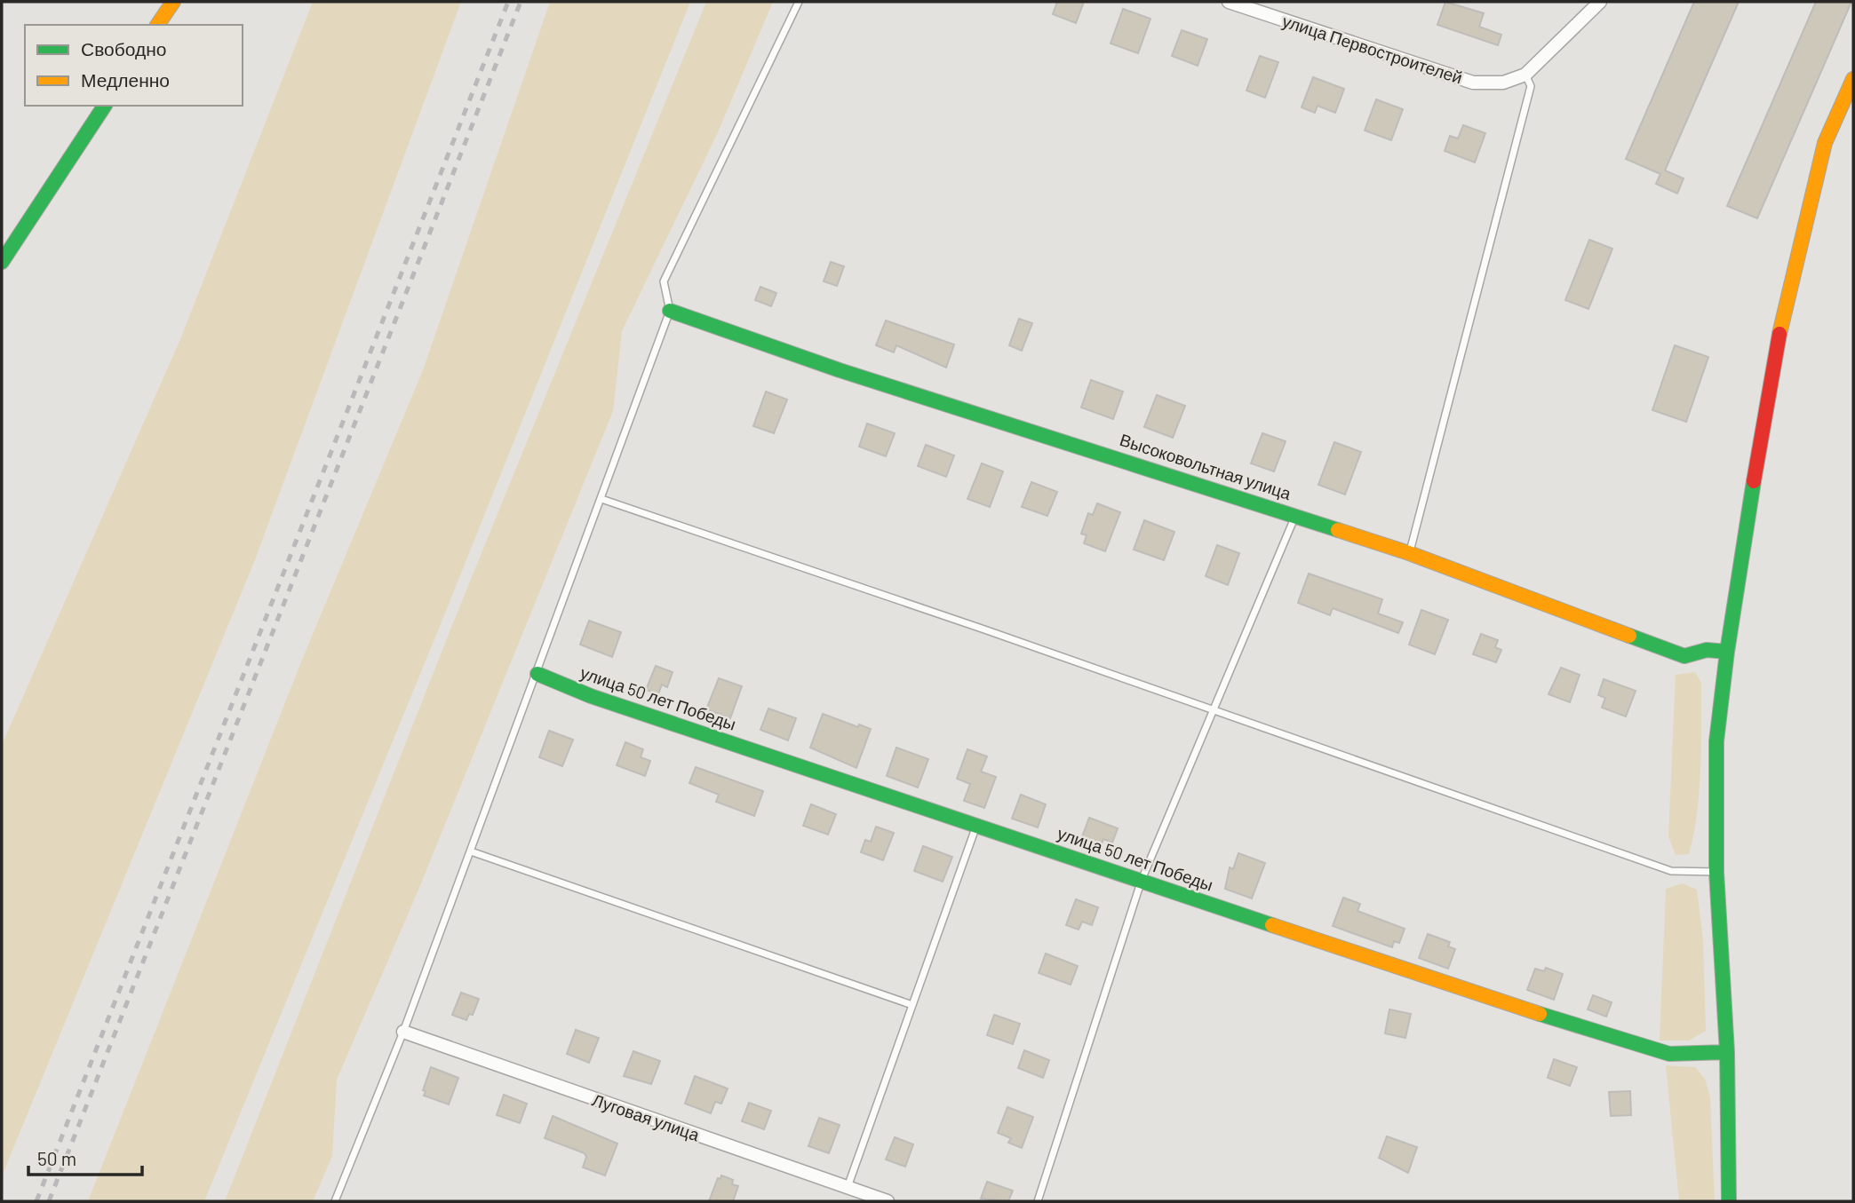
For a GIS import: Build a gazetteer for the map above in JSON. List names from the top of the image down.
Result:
{
  "streets": {
    "street": [
      "улица Первостроителей",
      "Высоковольтная улица",
      "улица 50 лет Победы",
      "Луговая улица"
    ]
  },
  "legend": ["Свободно", "Медленно"],
  "scale_bar": "50 m"
}
